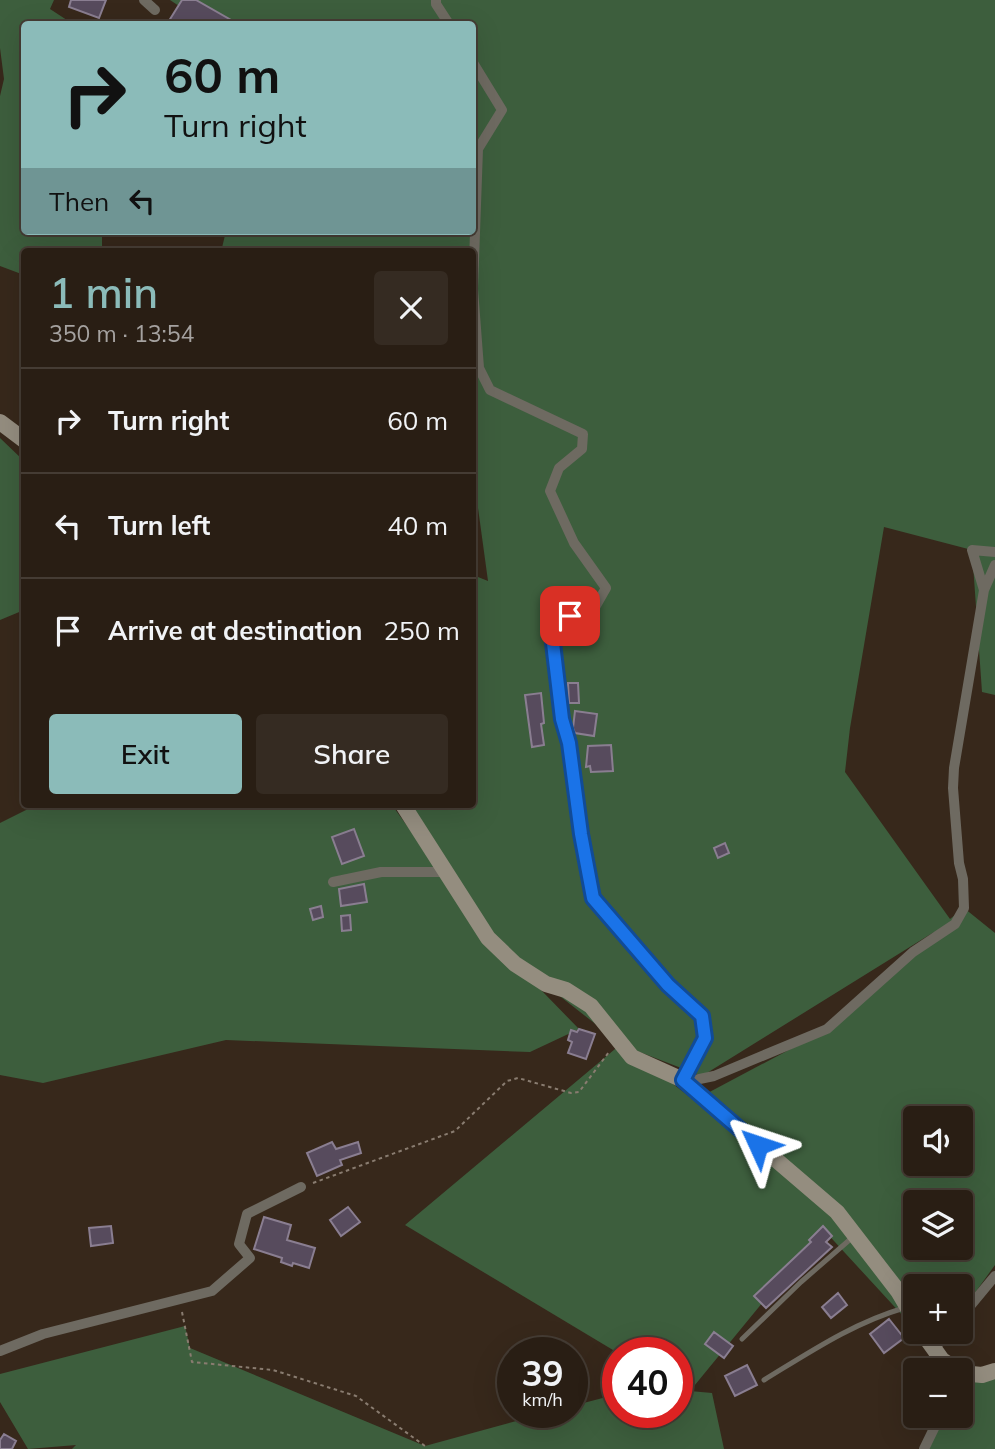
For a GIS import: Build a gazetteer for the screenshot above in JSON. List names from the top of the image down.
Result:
{
  "page": {
    "turn": ["60 m", "Turn right"],
    "then": "Then",
    "heading": ["1 min", "350 m · 13:54"],
    "list": [
      {
        "name": "Turn right",
        "value": "60 m"
      },
      {
        "name": "Turn left",
        "value": "40 m"
      },
      {
        "name": "Arrive at destination",
        "value": "250 m"
      }
    ],
    "buttons": ["Exit", "Share"],
    "map_buttons": ["+", "−"],
    "speed": "39 km/h",
    "limit": "40"
  }
}
